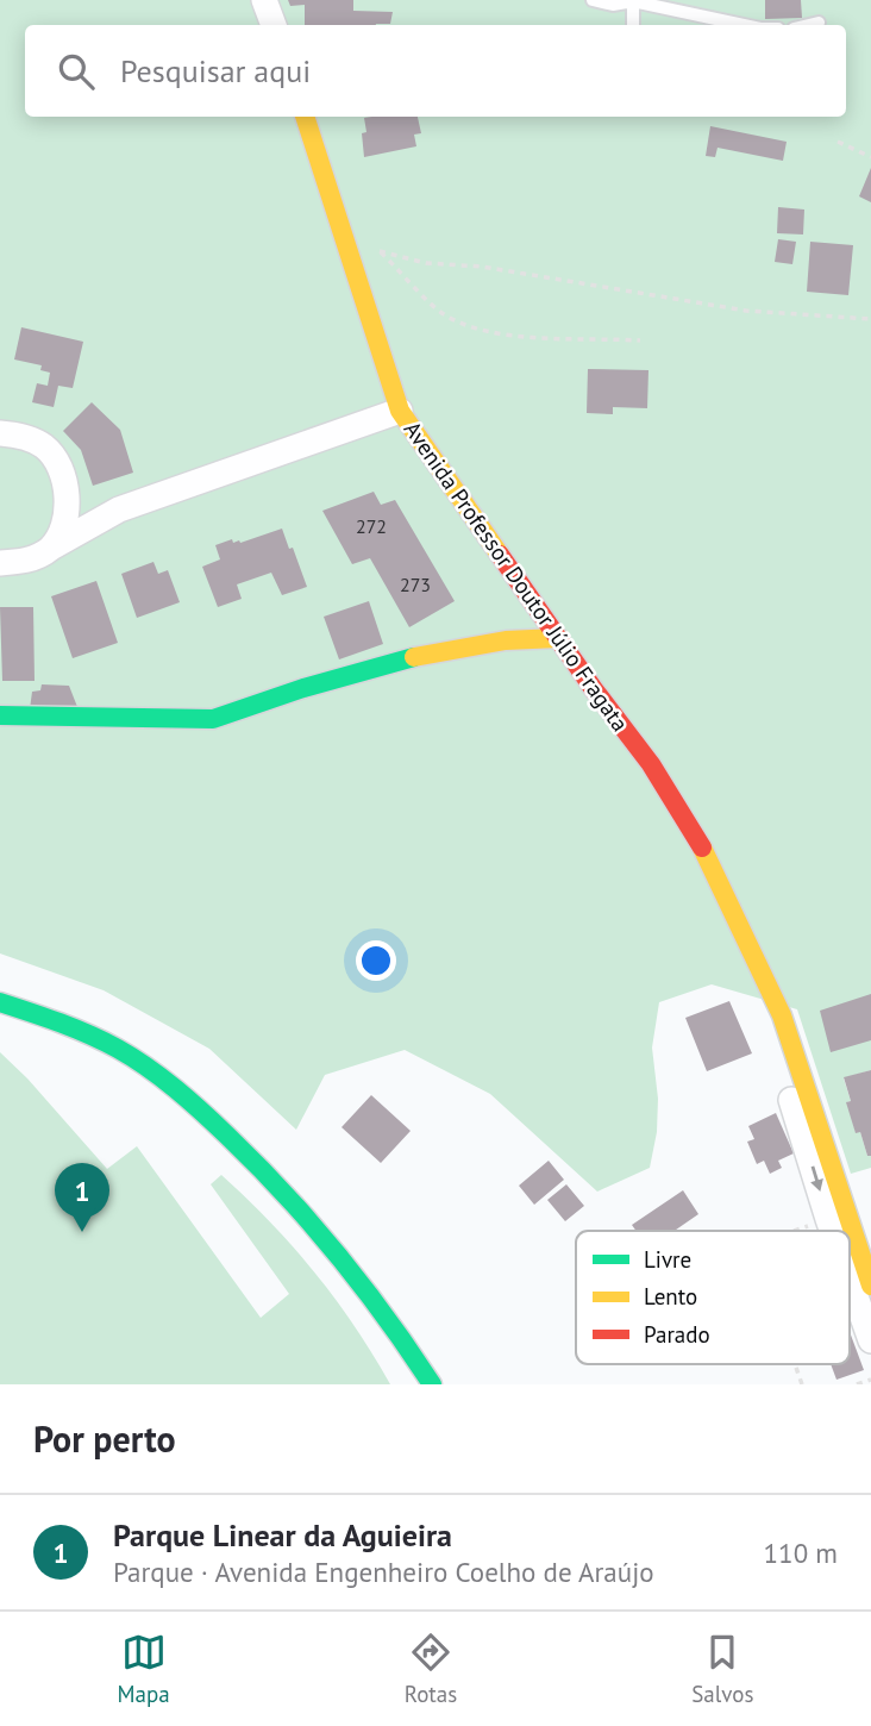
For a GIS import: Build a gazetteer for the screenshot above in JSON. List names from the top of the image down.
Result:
{
  "streets": {
    "street": ["Avenida Professor Doutor Júlio Fragata"]
  },
  "house_numbers": ["272", "273"],
  "legend": ["Livre", "Lento", "Parado"],
  "page": {
    "search": "Pesquisar aqui",
    "pins": "1",
    "heading": "Por perto",
    "list": [
      {
        "mark": "1",
        "name": "Parque Linear da Aguieira",
        "note": "Parque · Avenida Engenheiro Coelho de Araújo",
        "value": "110 m"
      }
    ],
    "nav": ["Mapa", "Rotas", "Salvos"]
  }
}
